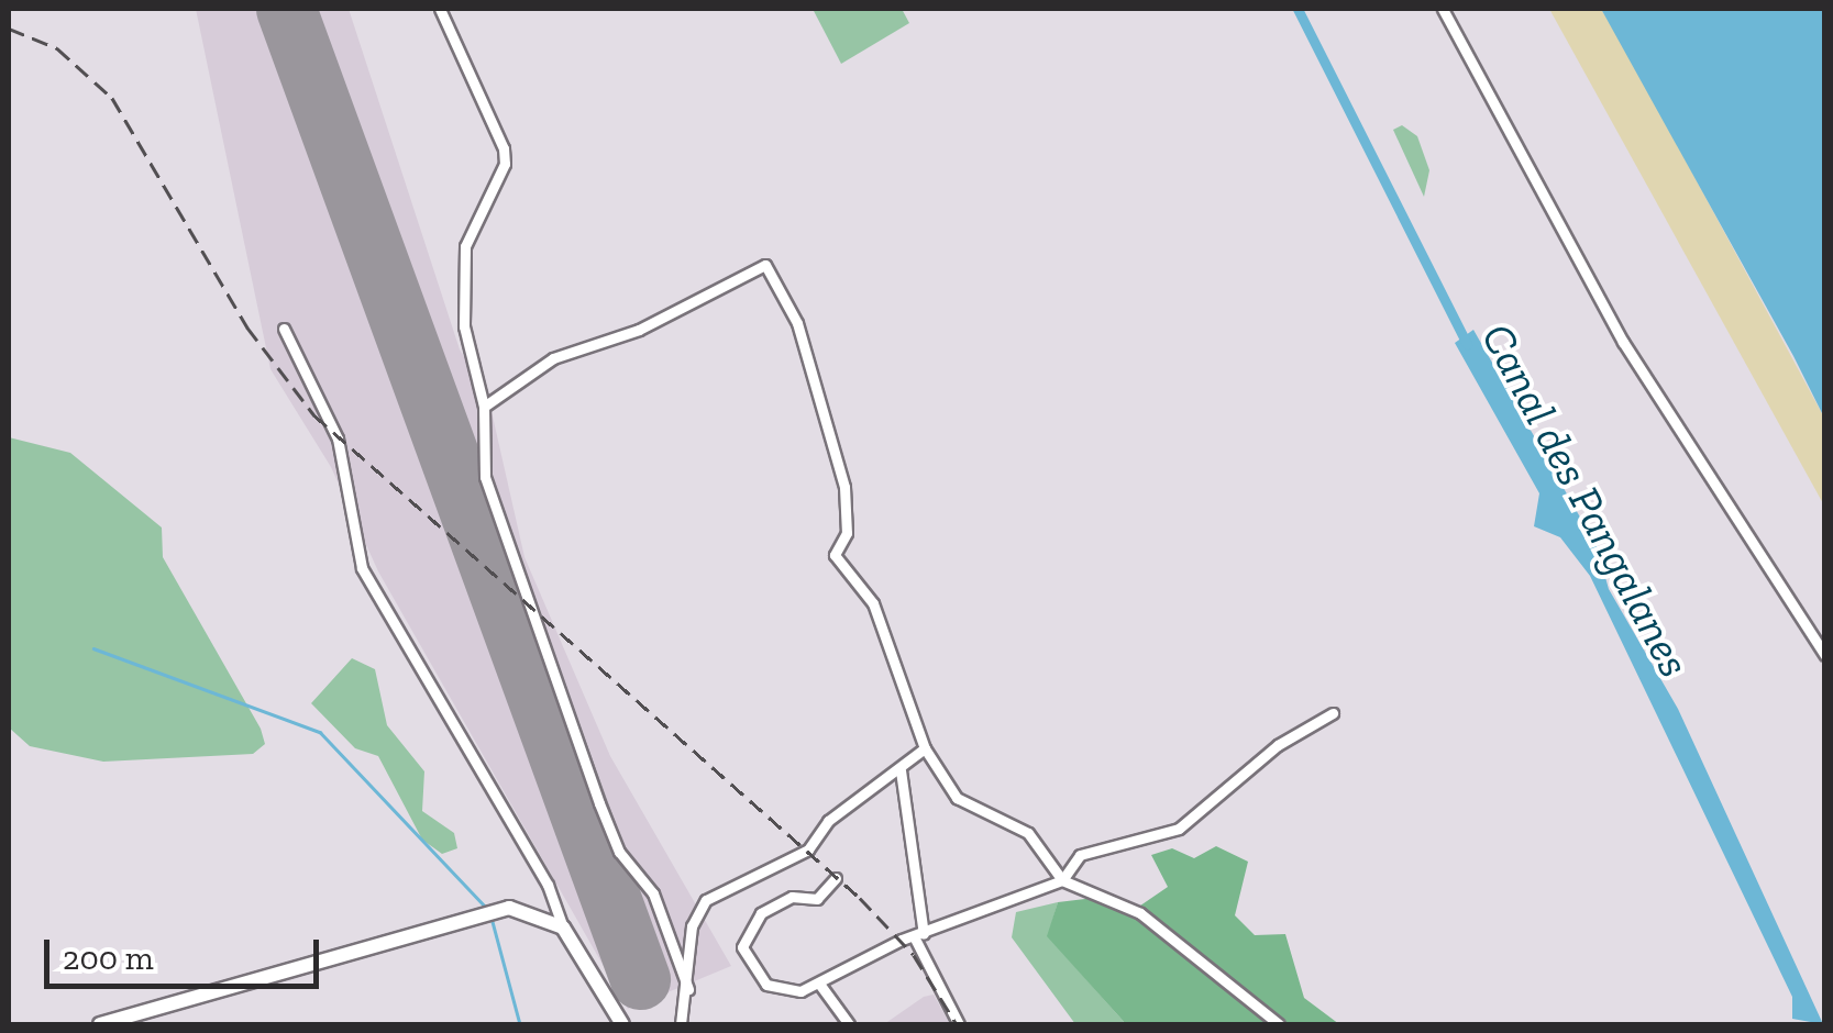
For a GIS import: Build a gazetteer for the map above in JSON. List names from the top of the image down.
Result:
{
  "water": ["Canal des Pangalanes"],
  "scale_bar": "200 m"
}
